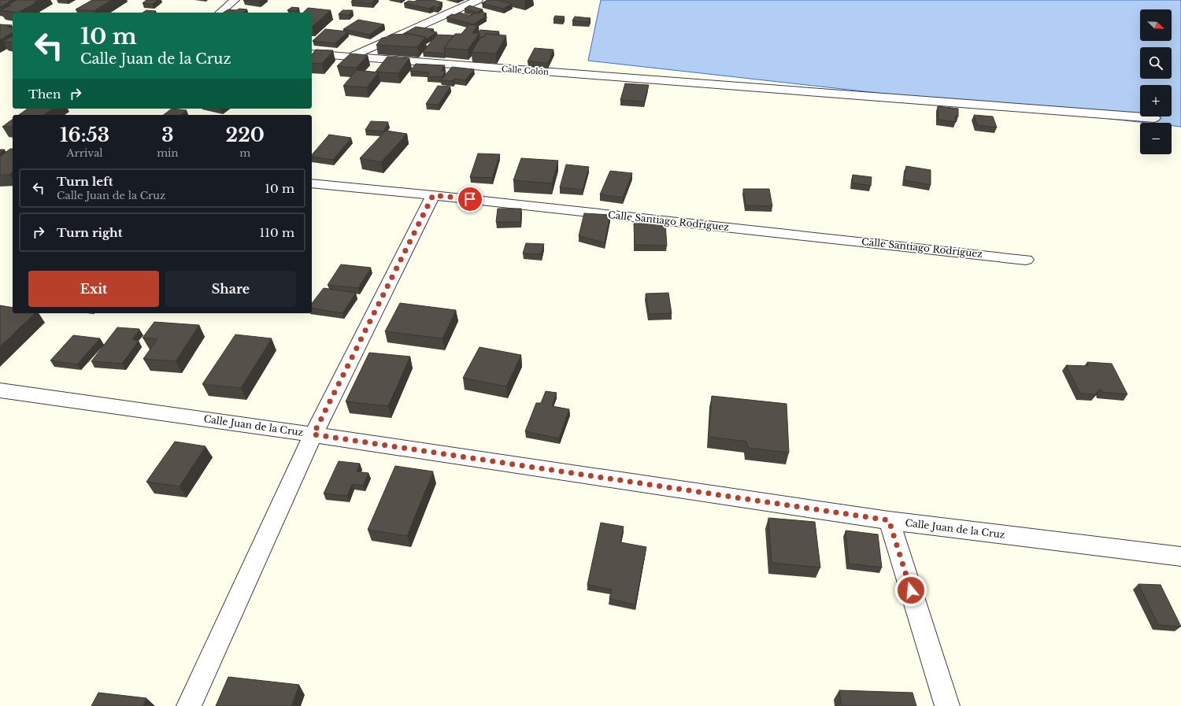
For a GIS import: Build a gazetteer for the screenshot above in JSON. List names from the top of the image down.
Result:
{
  "streets": {
    "street": ["Calle Colón", "Calle Santiago Rodríguez", "Calle Juan de la Cruz"]
  },
  "north": "bottom right",
  "page": {
    "map_buttons": ["+", "−"],
    "turn": ["10 m", "Calle Juan de la Cruz"],
    "then": "Then",
    "eta": [
      "16:53",
      "Arrival",
      "3",
      "min",
      "220",
      "m"
    ],
    "list": [
      {
        "name": "Turn left",
        "note": "Calle Juan de la Cruz",
        "value": "10 m"
      },
      {
        "name": "Turn right",
        "value": "110 m"
      }
    ],
    "buttons": ["Exit", "Share"]
  }
}
